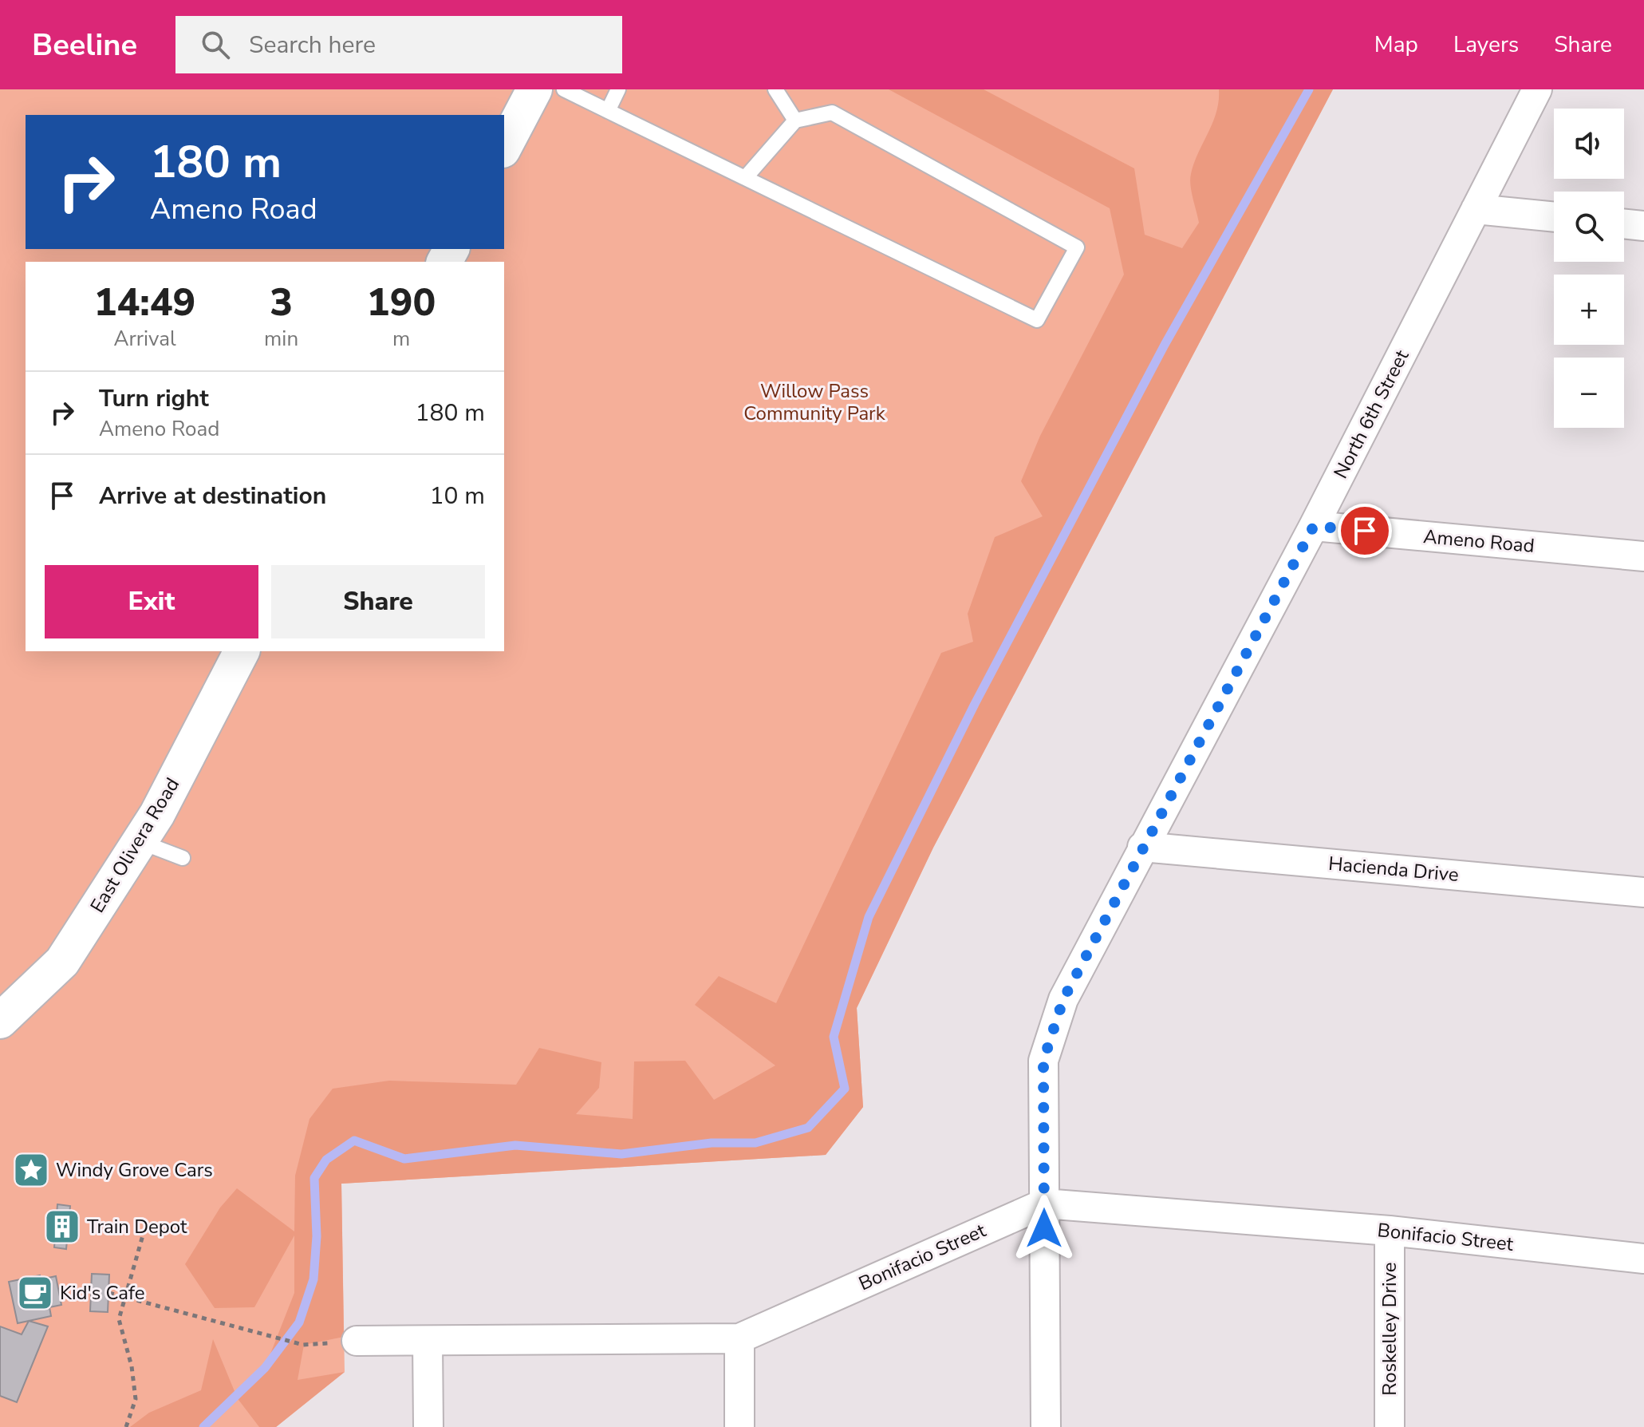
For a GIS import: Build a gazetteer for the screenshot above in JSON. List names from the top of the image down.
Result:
{
  "streets": {
    "street": [
      "North 6th Street",
      "Ameno Road",
      "East Olivera Road",
      "Hacienda Drive",
      "Bonifacio Street",
      "Roskelley Drive"
    ]
  },
  "crossings": [
    ["North 6th Street", "Ameno Road"],
    ["North 6th Street", "Hacienda Drive"],
    ["North 6th Street", "Bonifacio Street"],
    ["Bonifacio Street", "Roskelley Drive"]
  ],
  "parks": ["Willow Pass Community Park"],
  "places": {
    "place": ["Windy Grove Cars"],
    "building": ["Train Depot"],
    "cafe": ["Kid's Cafe"]
  },
  "page": {
    "header": "Beeline",
    "search": "Search here",
    "nav": ["Map", "Layers", "Share"],
    "map_buttons": ["+", "−"],
    "turn": ["180 m", "Ameno Road"],
    "eta": [
      "14:49",
      "Arrival",
      "3",
      "min",
      "190",
      "m"
    ],
    "list": [
      {
        "name": "Turn right",
        "note": "Ameno Road",
        "value": "180 m"
      },
      {
        "name": "Arrive at destination",
        "value": "10 m"
      }
    ],
    "buttons": ["Exit", "Share"]
  }
}
